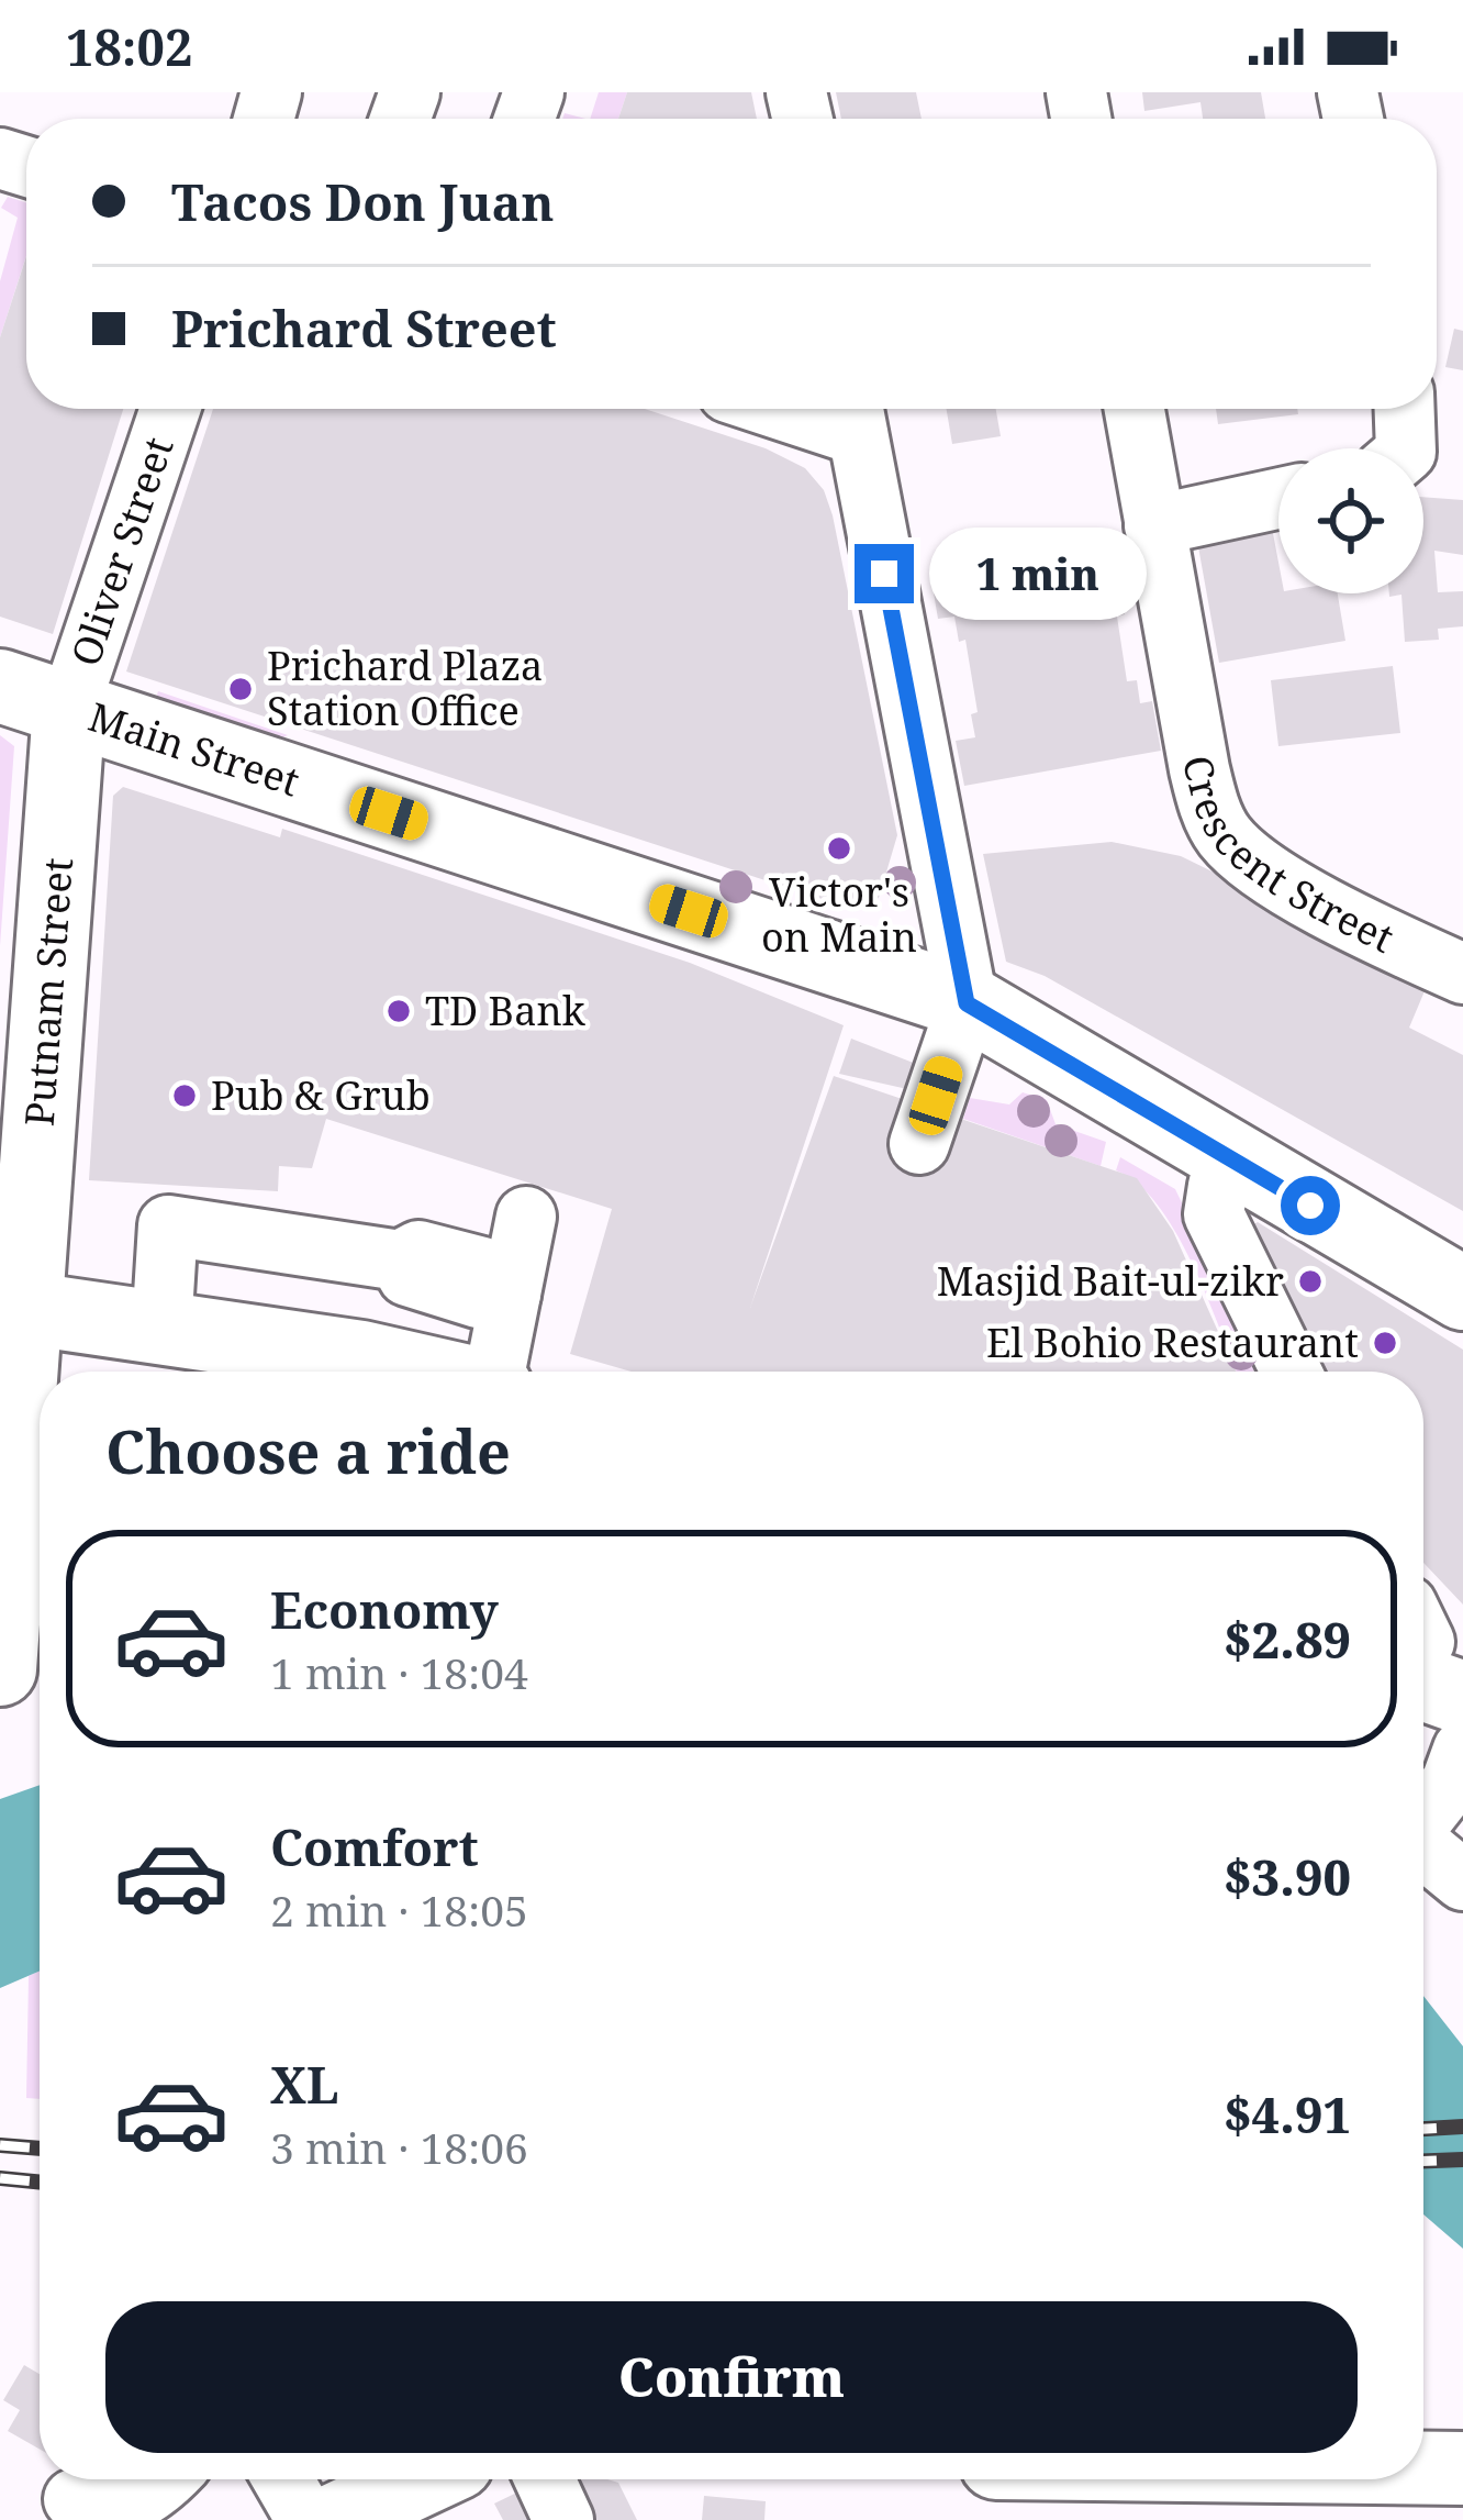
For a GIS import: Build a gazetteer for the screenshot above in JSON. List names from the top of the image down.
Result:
{
  "streets": {
    "main road": ["Main Street", "Putnam Street"],
    "street": ["Oliver Street", "Crescent Street"]
  },
  "crossings": [
    ["Oliver Street", "Main Street"],
    ["Oliver Street", "Putnam Street"],
    ["Main Street", "Putnam Street"]
  ],
  "places": [
    "Prichard Plaza Station Office",
    "Victor's on Main",
    "TD Bank",
    "Pub & Grub",
    "Masjid Bait-ul-zikr",
    "El Bohio Restaurant"
  ],
  "page": {
    "status": "18:02",
    "banner": ["Tacos Don Juan", "Prichard Street"],
    "bubble": "1 min",
    "heading": "Choose a ride",
    "list": [
      {
        "name": "Economy",
        "note": "1 min · 18:04",
        "value": "$2.89"
      },
      {
        "name": "Comfort",
        "note": "2 min · 18:05",
        "value": "$3.90"
      },
      {
        "name": "XL",
        "note": "3 min · 18:06",
        "value": "$4.91"
      }
    ],
    "buttons": "Confirm"
  }
}
